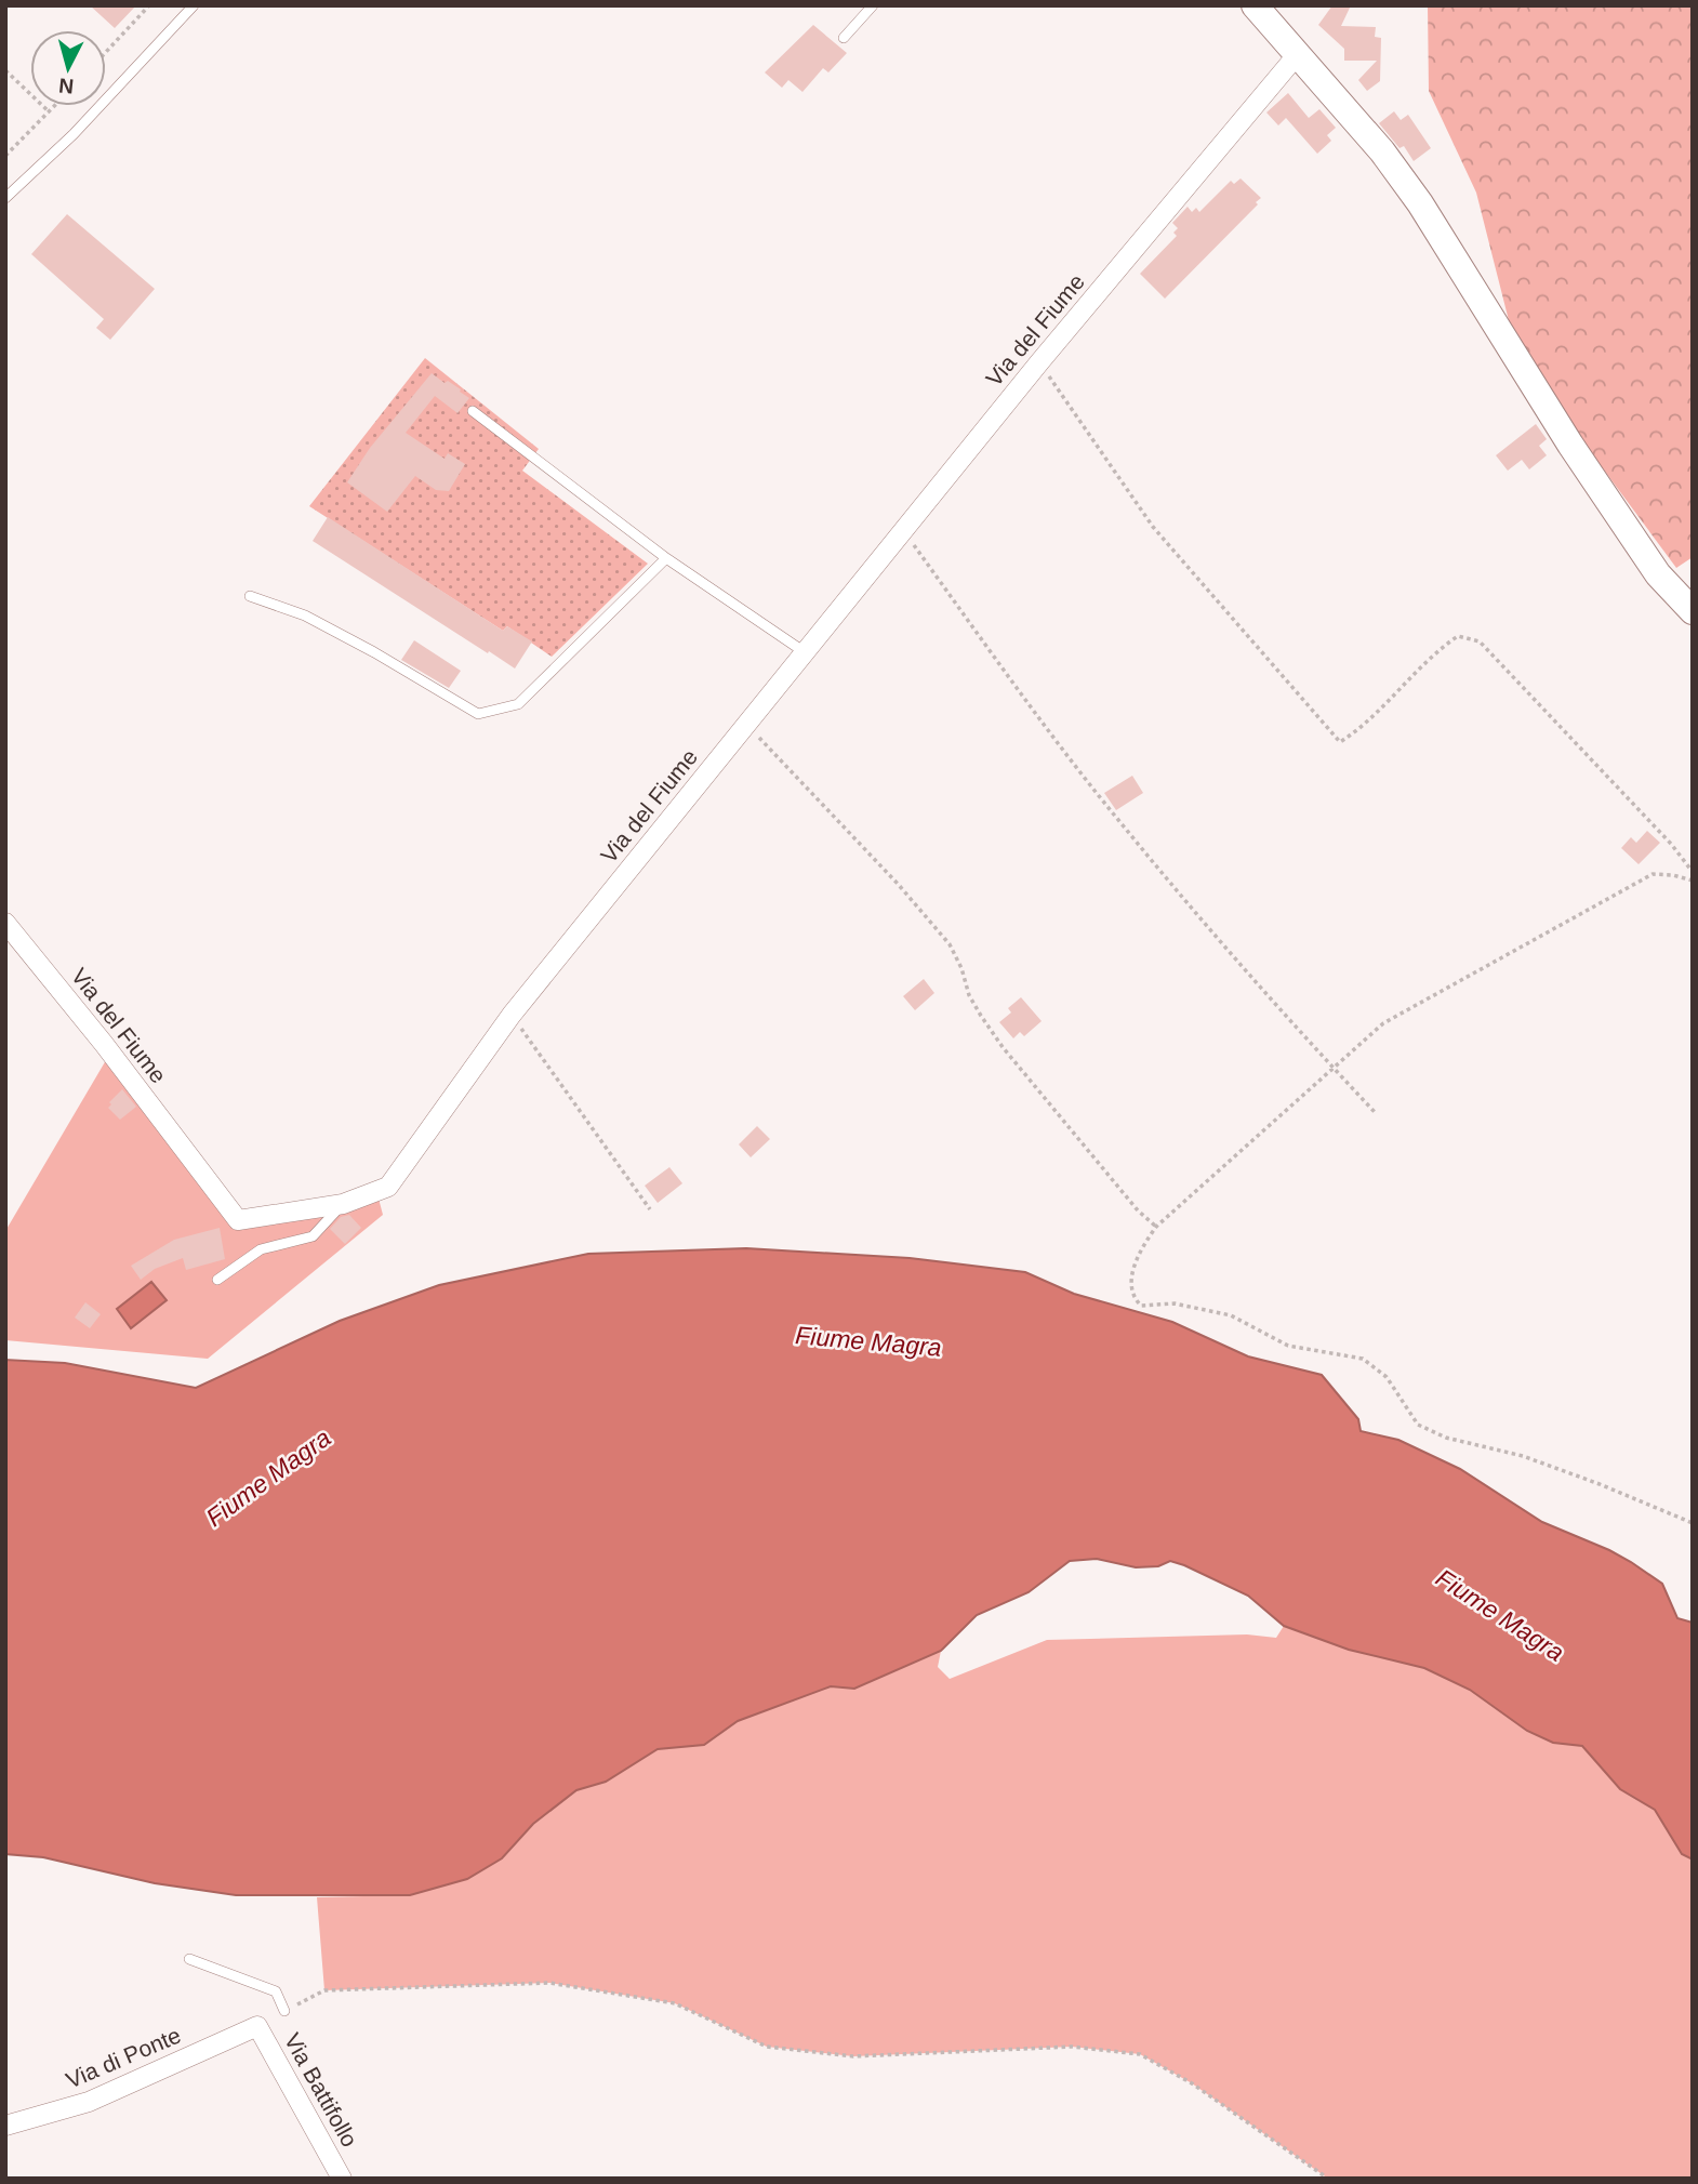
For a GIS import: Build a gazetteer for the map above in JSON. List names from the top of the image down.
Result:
{
  "streets": {
    "street": ["Via del Fiume", "Via di Ponte", "Via Battifollo"]
  },
  "crossings": [
    ["Via di Ponte", "Via Battifollo"]
  ],
  "water": ["Fiume Magra"],
  "north": "bottom"
}
